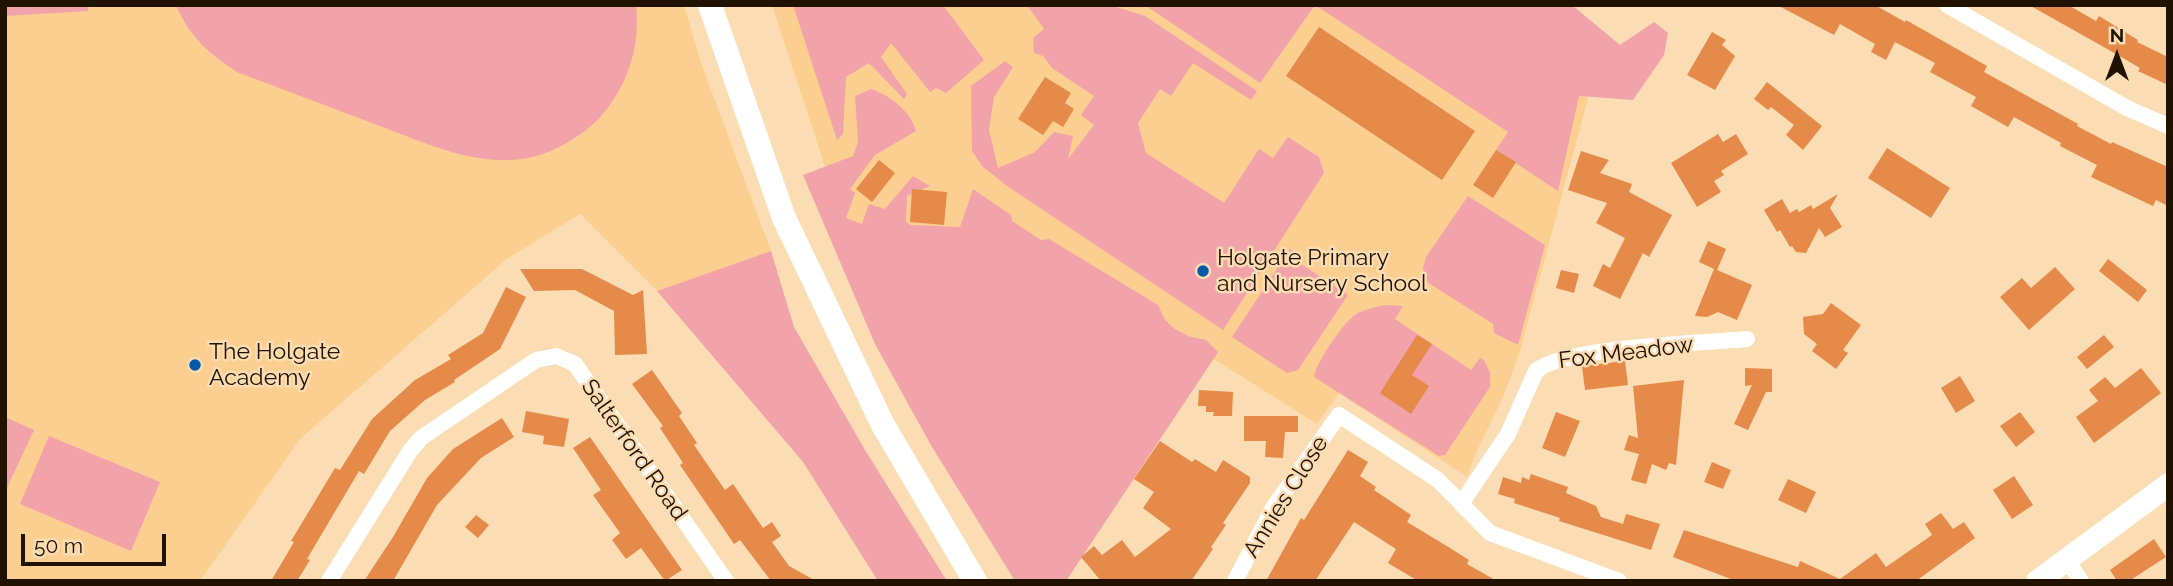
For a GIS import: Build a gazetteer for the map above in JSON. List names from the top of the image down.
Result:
{
  "streets": {
    "street": ["Fox Meadow", "Salterford Road", "Annies Close"]
  },
  "crossings": [
    ["Fox Meadow", "Annies Close"]
  ],
  "places": ["Holgate Primary and Nursery School", "The Holgate Academy"],
  "scale_bar": "50 m",
  "north": "top"
}
